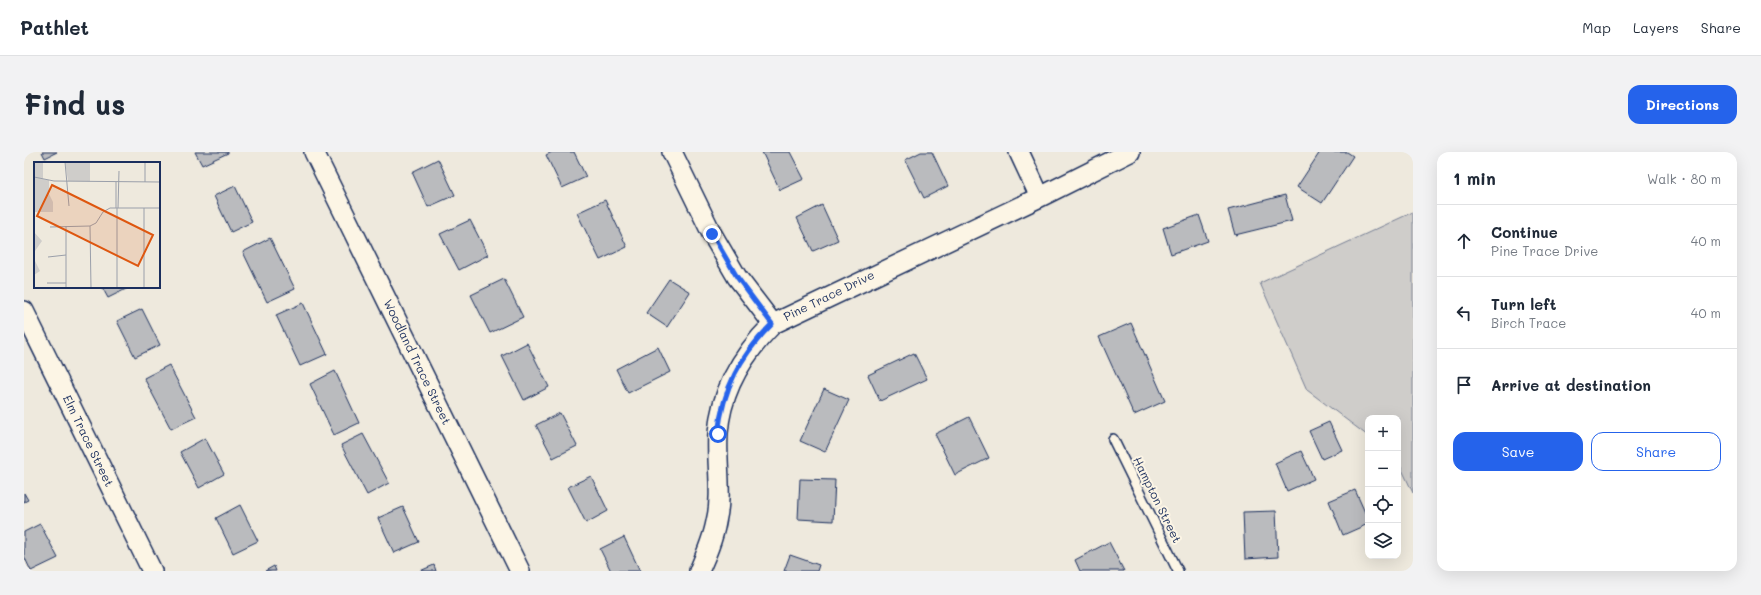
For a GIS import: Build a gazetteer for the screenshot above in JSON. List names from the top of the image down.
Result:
{
  "streets": {
    "street": ["Pine Trace Drive", "Woodland Trace Street", "Elm Trace Street"],
    "lane": ["Hampton Street"]
  },
  "page": {
    "header": "Pathlet",
    "nav": ["Map", "Layers", "Share"],
    "buttons": [
      "Directions",
      ["Save", "Share"]
    ],
    "title": "Find us",
    "heading": ["1 min", "Walk · 80 m"],
    "list": [
      ["Continue", "Pine Trace Drive", "40 m"],
      ["Turn left", "Birch Trace", "40 m"],
      "Arrive at destination"
    ],
    "map_buttons": ["+", "−"]
  }
}
